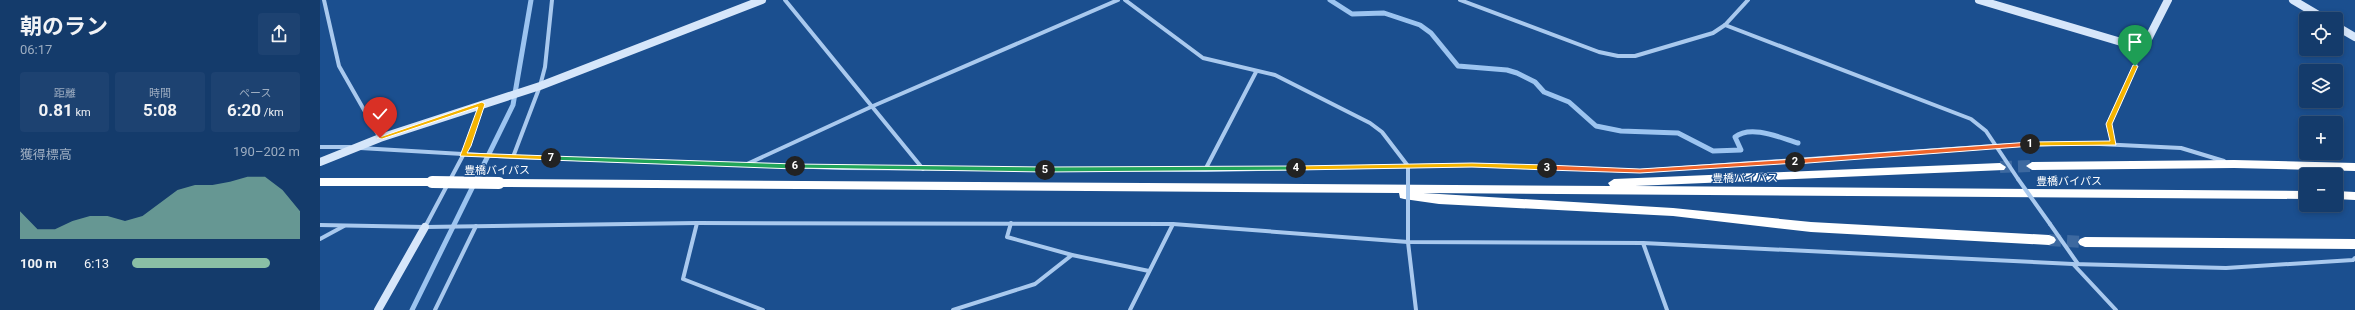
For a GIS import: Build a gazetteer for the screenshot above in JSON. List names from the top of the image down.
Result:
{
  "streets": {
    "highway": ["豊橋バイパス"]
  },
  "page": {
    "heading": ["朝のラン", "06:17"],
    "map_buttons": ["+", "−"],
    "stats": [
      ["距離", "0.81 km"],
      ["時間", "5:08"],
      ["ペース", "6:20 /km"]
    ],
    "pins": [
      "1",
      "7",
      "2",
      "6",
      "3",
      "4",
      "5"
    ],
    "chart": ["獲得標高", "190–202 m"],
    "list": [
      {
        "name": "100 m",
        "note": "6:13"
      }
    ]
  }
}
